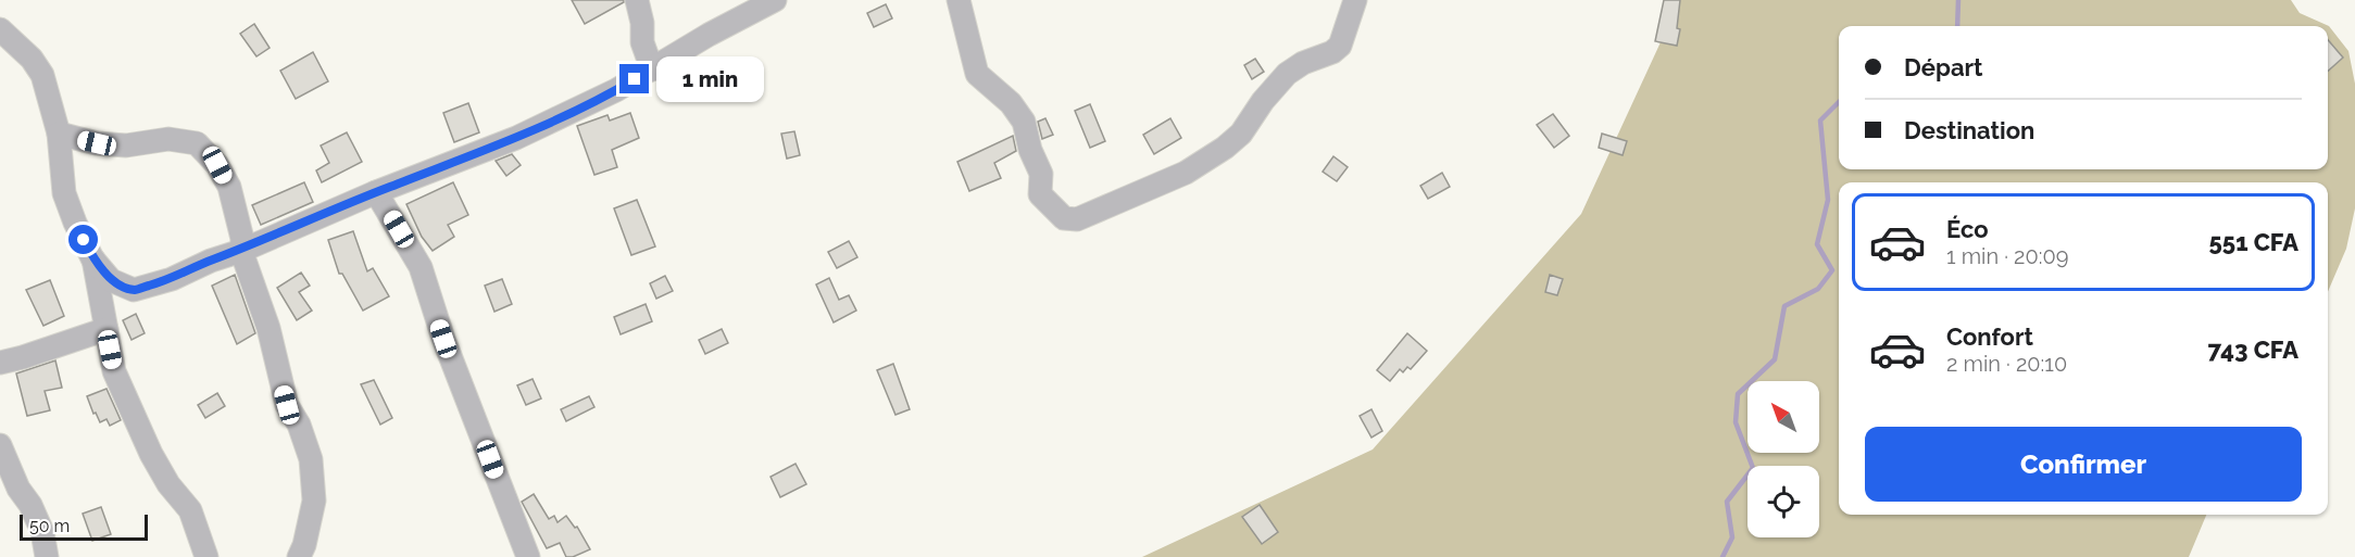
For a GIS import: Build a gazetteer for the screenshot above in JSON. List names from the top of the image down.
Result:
{
  "scale_bar": "50 m",
  "north": "top left",
  "page": {
    "banner": ["Départ", "Destination"],
    "bubble": "1 min",
    "list": [
      {
        "name": "Éco",
        "note": "1 min · 20:09",
        "value": "551 CFA"
      },
      {
        "name": "Confort",
        "note": "2 min · 20:10",
        "value": "743 CFA"
      }
    ],
    "buttons": "Confirmer",
    "scale": "50 m"
  }
}
